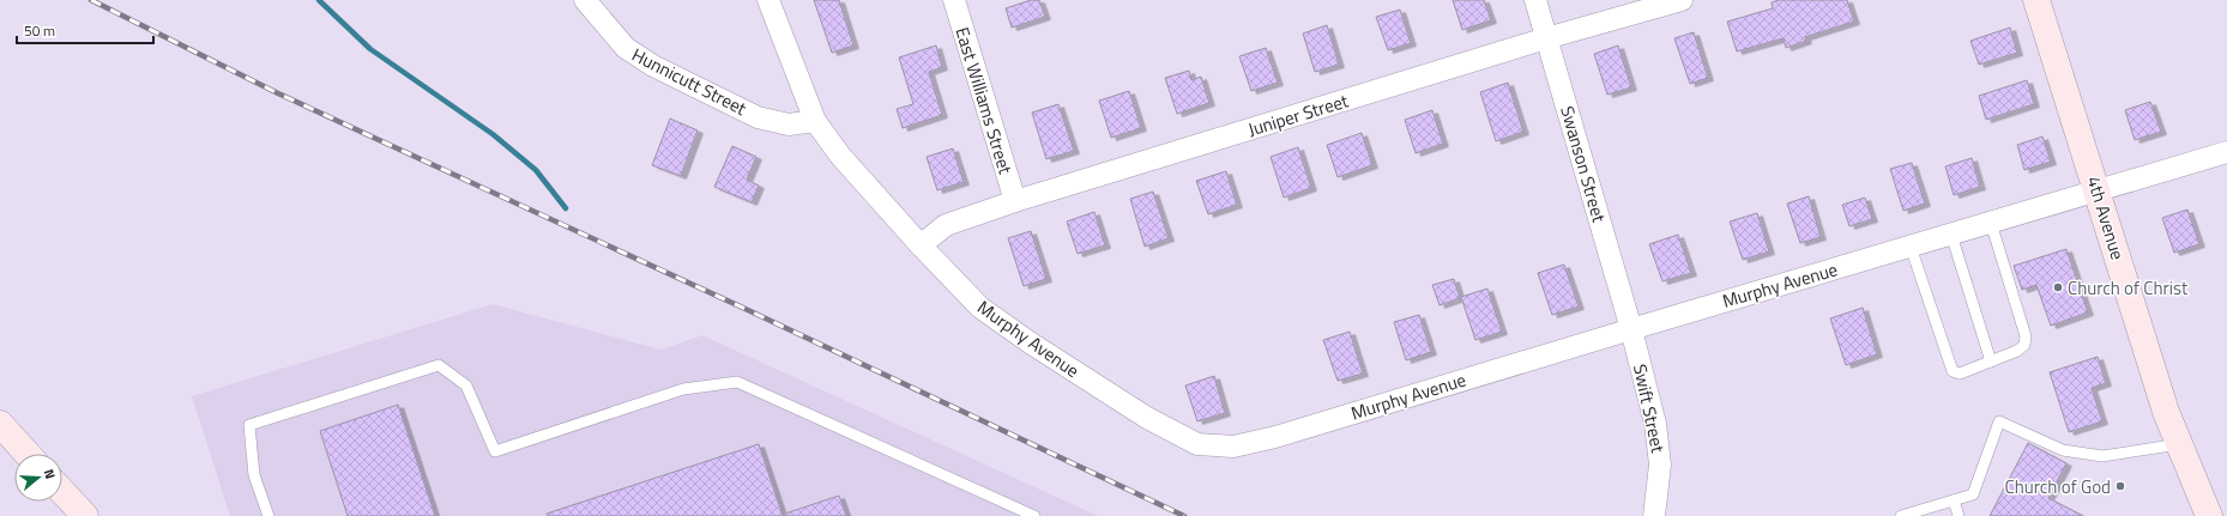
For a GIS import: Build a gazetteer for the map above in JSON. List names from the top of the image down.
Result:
{
  "streets": {
    "street": [
      "Hunnicutt Street",
      "East Williams Street",
      "Juniper Street",
      "Swanson Street",
      "4th Avenue",
      "Murphy Avenue",
      "Swift Street"
    ]
  },
  "crossings": [
    ["Hunnicutt Street", "Murphy Avenue"],
    ["East Williams Street", "Juniper Street"],
    ["Juniper Street", "Swanson Street"],
    ["Juniper Street", "Murphy Avenue"],
    ["Swanson Street", "Murphy Avenue"],
    ["Swanson Street", "Swift Street"],
    ["4th Avenue", "Murphy Avenue"],
    ["Murphy Avenue", "Swift Street"]
  ],
  "places": ["Church of Christ", "Church of God"],
  "scale_bar": "50 m",
  "north": "right"
}
